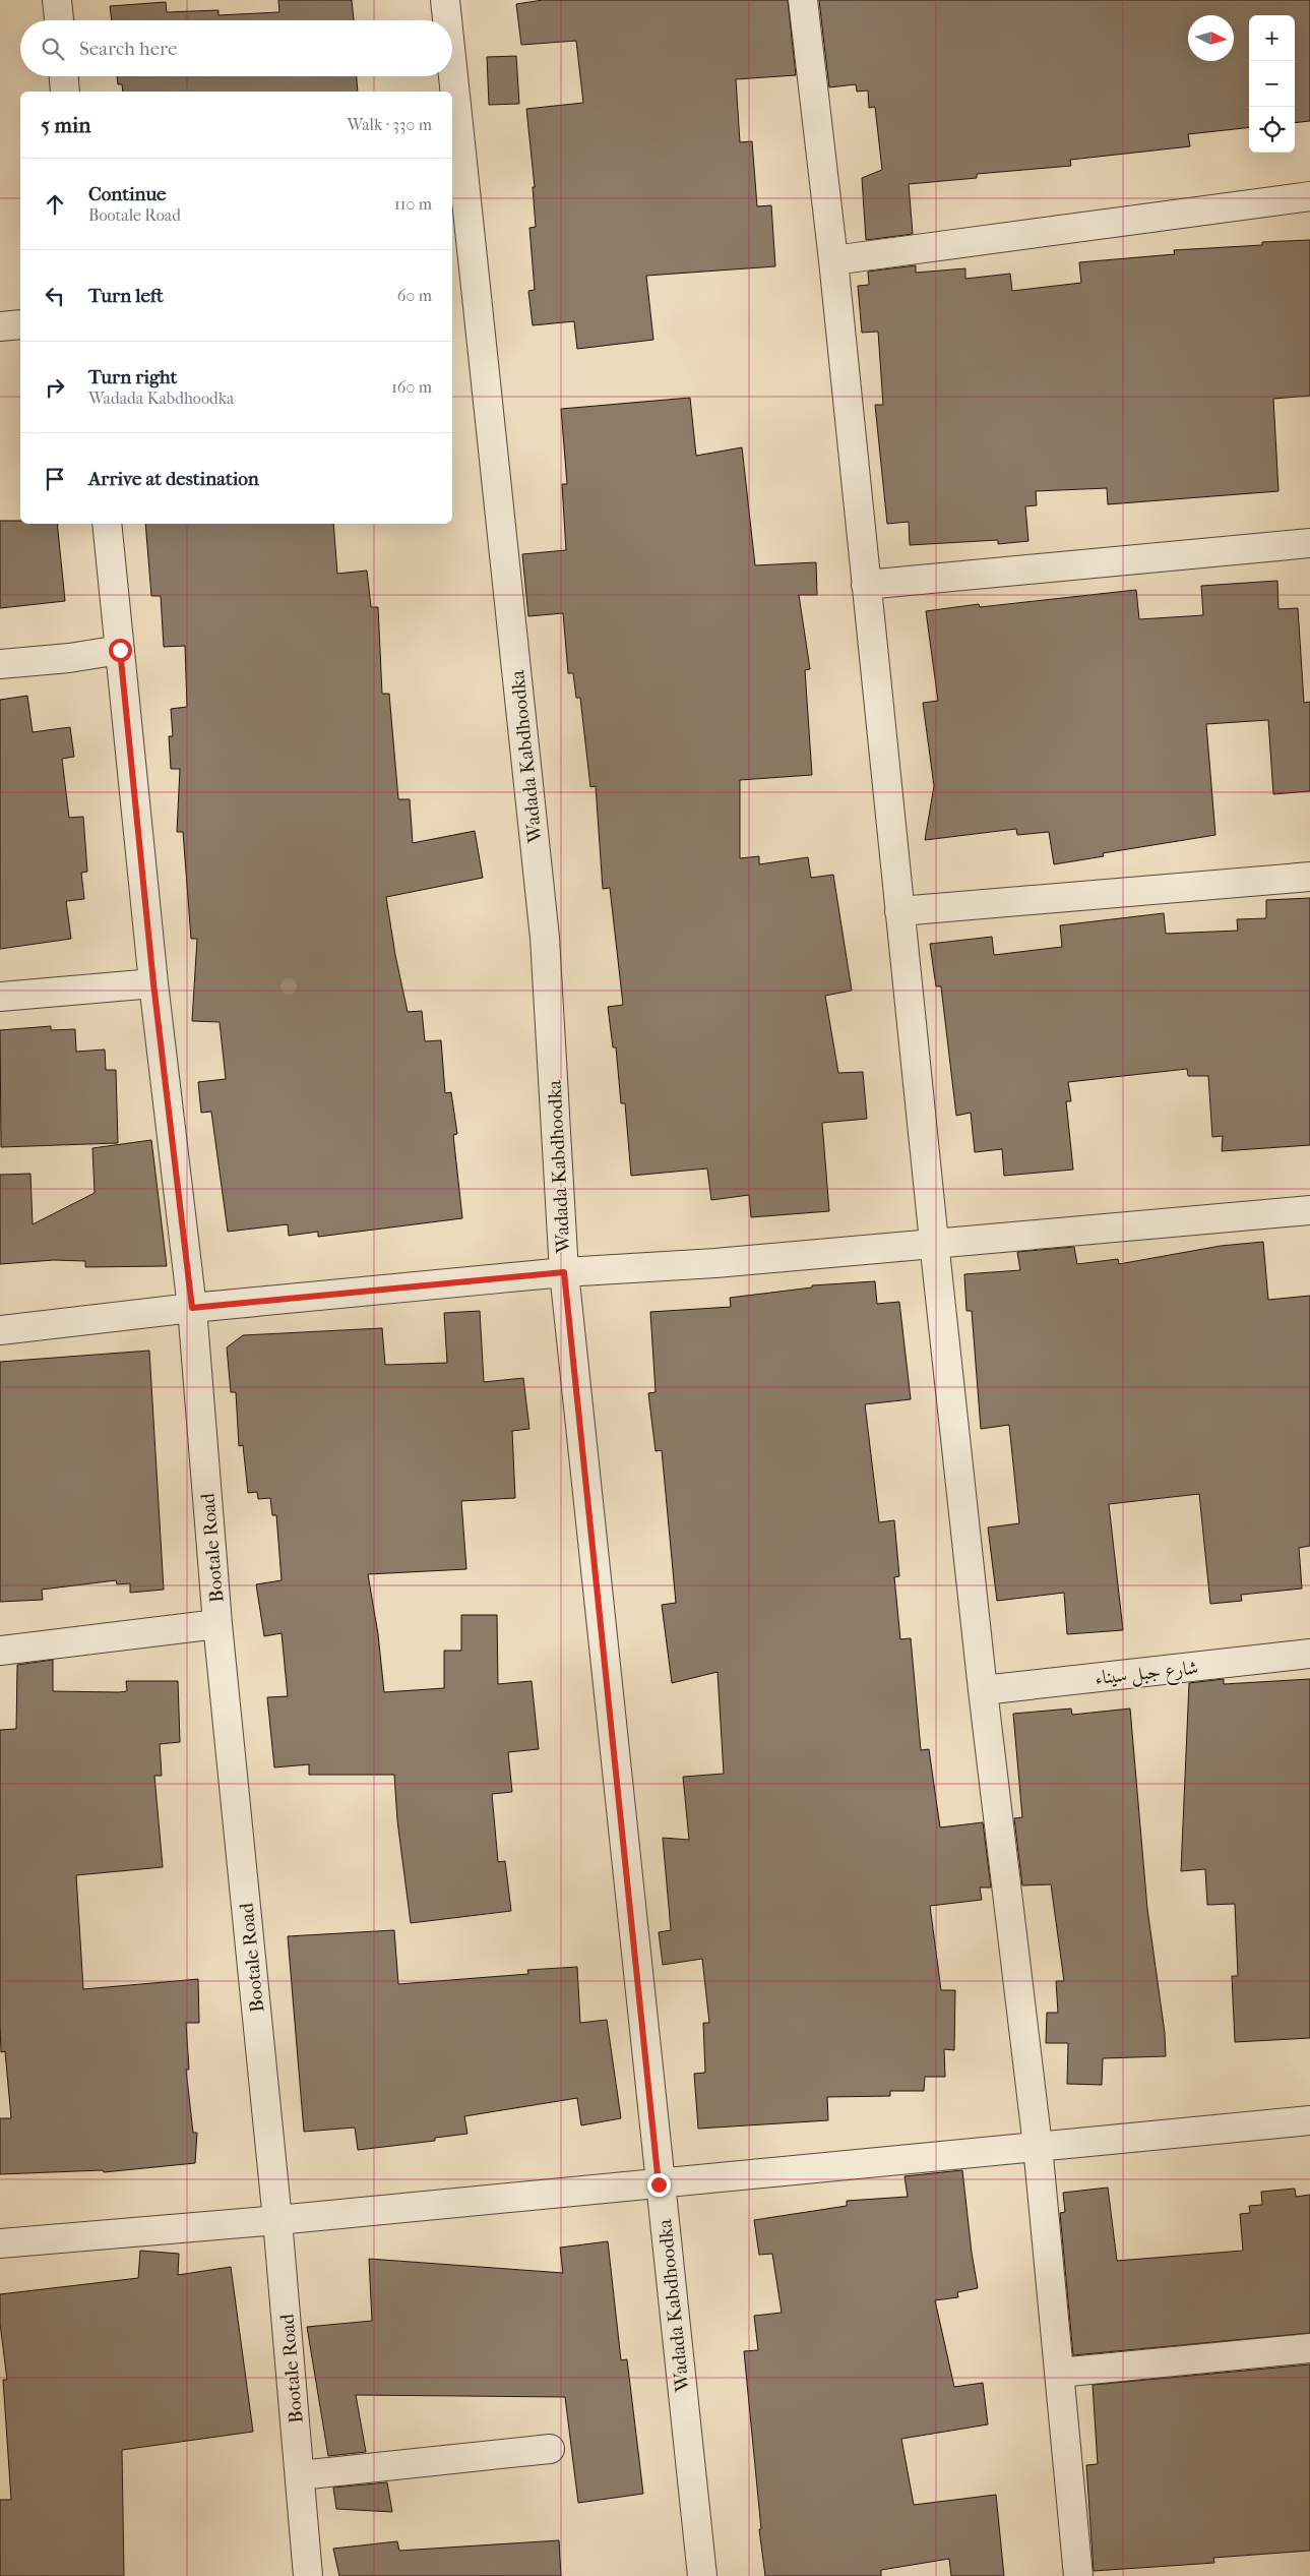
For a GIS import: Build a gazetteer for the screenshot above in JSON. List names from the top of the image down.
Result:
{
  "streets": {
    "street": ["Wadada Kabdhoodka", "Bootale Road", "شارع جبل سيناء"]
  },
  "north": "right",
  "page": {
    "map_buttons": ["+", "−"],
    "search": "Search here",
    "heading": ["5 min", "Walk · 330 m"],
    "list": [
      ["Continue", "Bootale Road", "110 m"],
      ["Turn left", "60 m"],
      ["Turn right", "Wadada Kabdhoodka", "160 m"],
      "Arrive at destination"
    ]
  }
}
